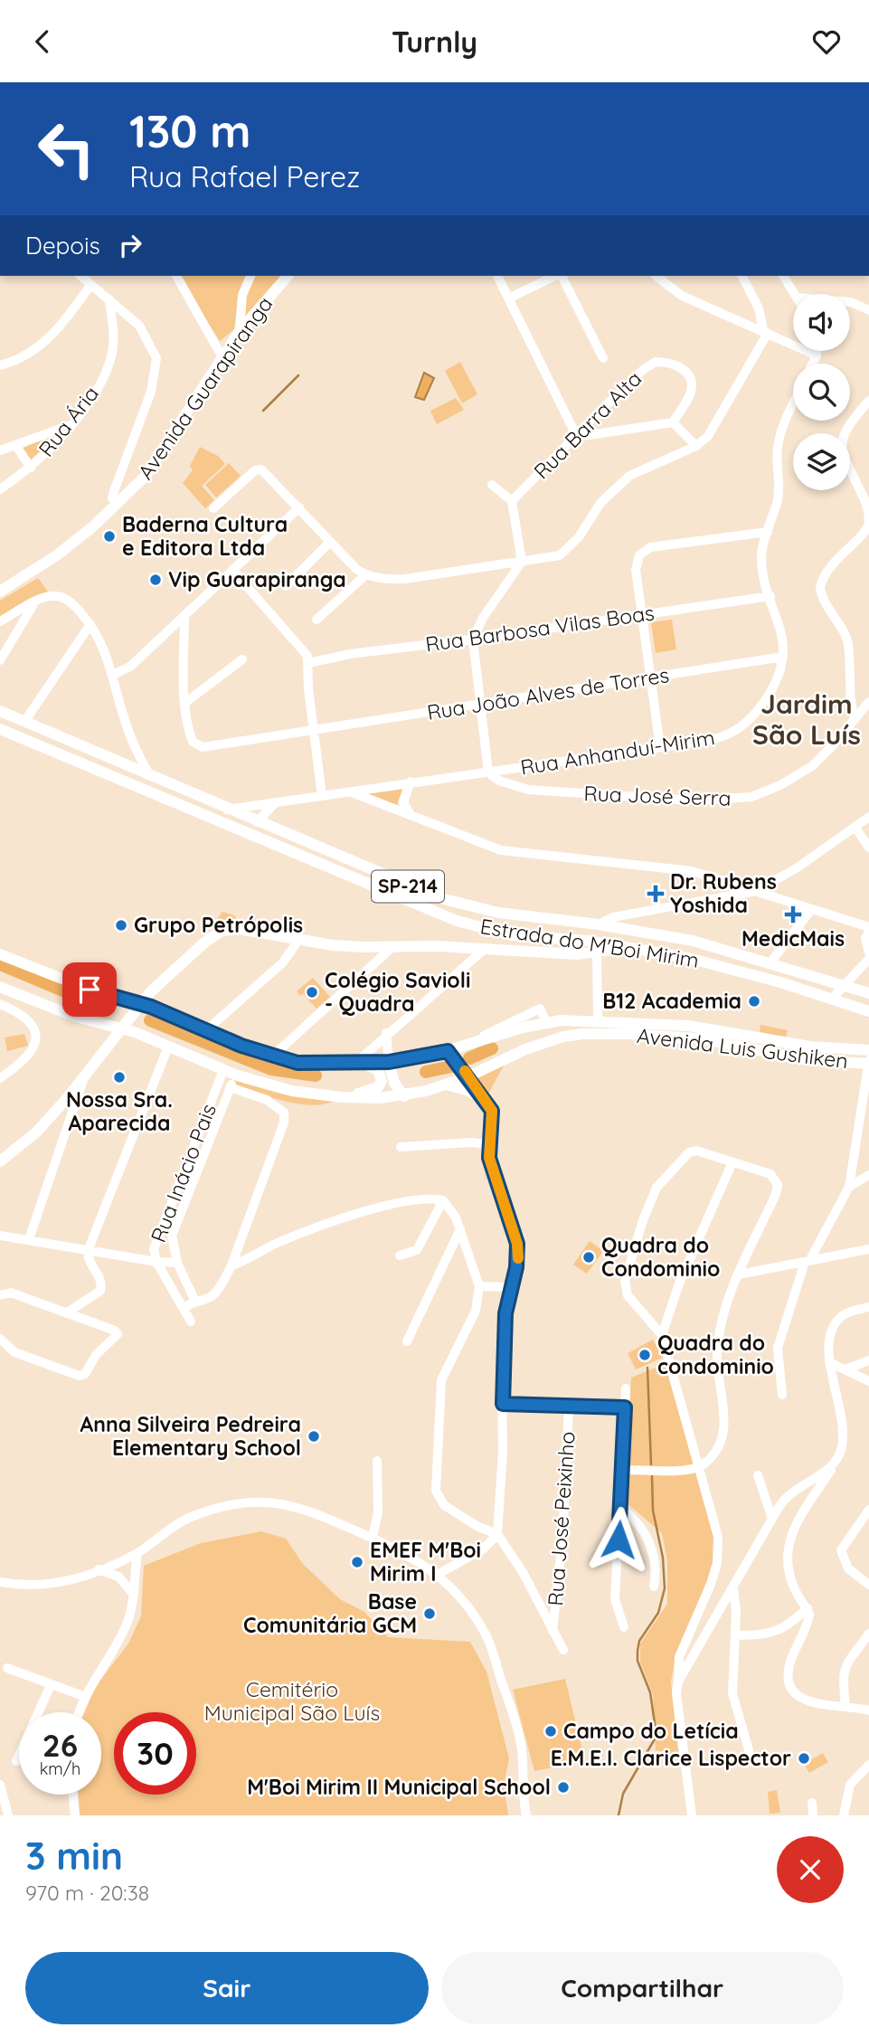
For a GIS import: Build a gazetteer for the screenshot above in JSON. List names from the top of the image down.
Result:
{
  "streets": {
    "main road": [
      "Avenida Guarapiranga",
      "SP-214",
      "Estrada do M'Boi Mirim",
      "Avenida Luis Gushiken"
    ],
    "street": [
      "Rua Ária",
      "Rua Barra Alta",
      "Rua Barbosa Vilas Boas",
      "Rua João Alves de Torres",
      "Rua Anhanduí-Mirim",
      "Rua José Serra",
      "Rua Inácio Pais",
      "Rua José Peixinho"
    ]
  },
  "crossings": [
    ["Rua Barbosa Vilas Boas", "Rua Anhanduí-Mirim"],
    ["Rua João Alves de Torres", "Rua Anhanduí-Mirim"],
    ["Rua Anhanduí-Mirim", "Rua José Serra"],
    ["Rua Anhanduí-Mirim", "Estrada do M'Boi Mirim"],
    ["Avenida Luis Gushiken", "Rua Inácio Pais"]
  ],
  "districts": ["Jardim São Luís"],
  "parks": ["Cemitério Municipal São Luís"],
  "places": {
    "other": [
      "Baderna Cultura e Editora Ltda",
      "Vip Guarapiranga",
      "Grupo Petrópolis",
      "Colégio Savioli - Quadra",
      "B12 Academia",
      "Nossa Sra. Aparecida",
      "Quadra do Condominio",
      "Quadra do condominio",
      "Anna Silveira Pedreira Elementary School",
      "EMEF M'Boi Mirim I",
      "Base Comunitária GCM",
      "Campo do Letícia",
      "E.M.E.I. Clarice Lispector",
      "M'Boi Mirim II Municipal School"
    ],
    "health": ["Dr. Rubens Yoshida", "MedicMais"]
  },
  "page": {
    "header": "Turnly",
    "turn": ["130 m", "Rua Rafael Perez"],
    "then": "Depois",
    "speed": "26 km/h",
    "limit": "30",
    "heading": ["3 min", "970 m · 20:38"],
    "buttons": ["Sair", "Compartilhar"]
  }
}
